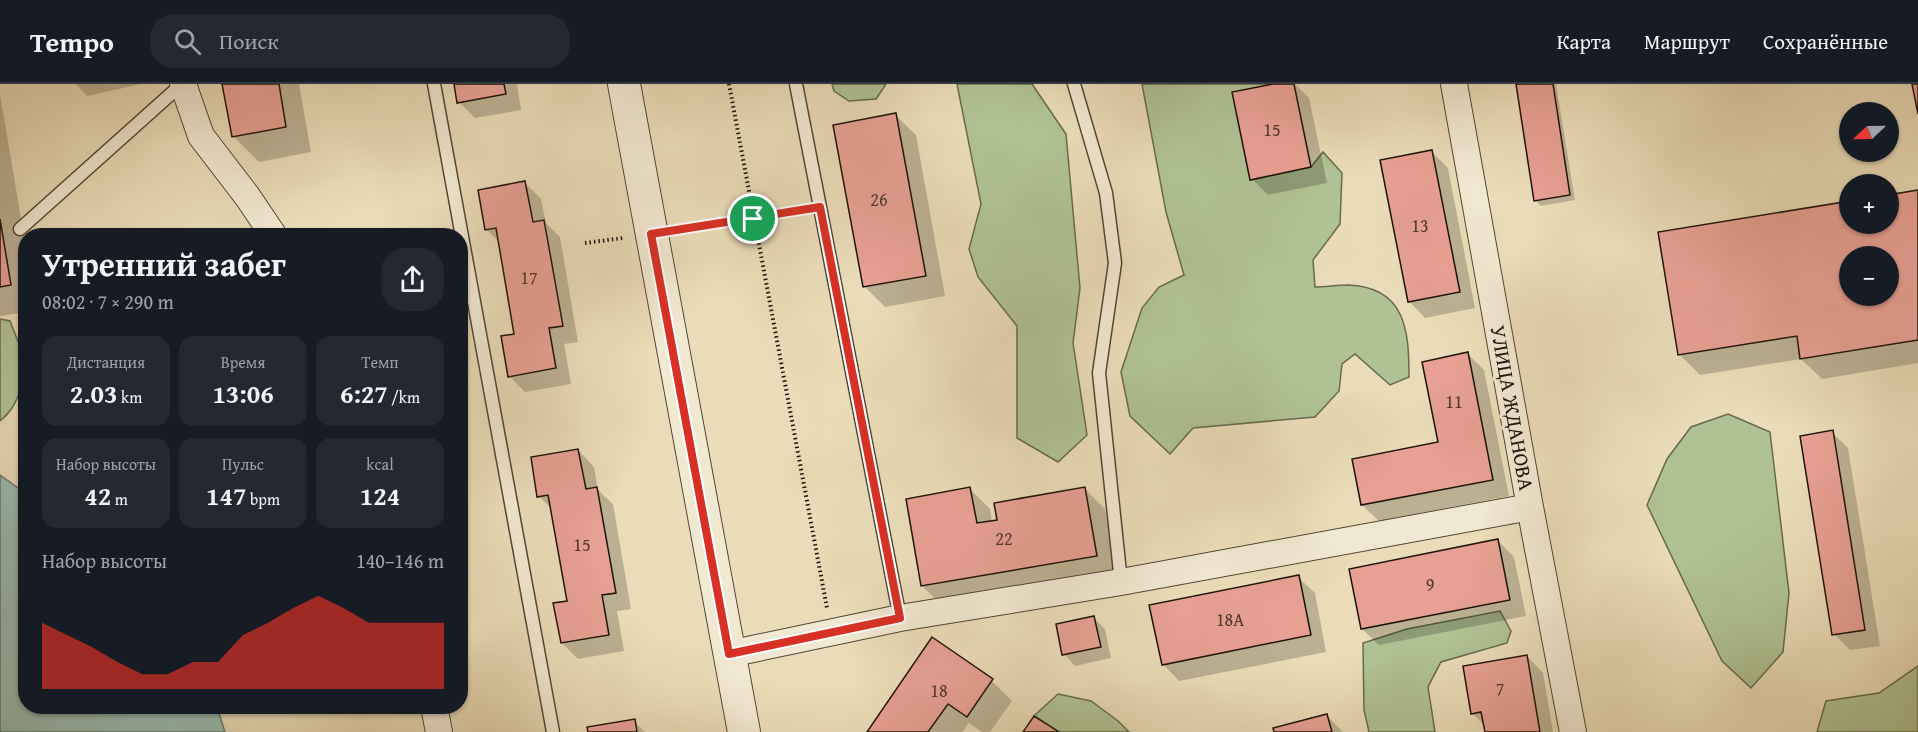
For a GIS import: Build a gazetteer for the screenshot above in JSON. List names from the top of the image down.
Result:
{
  "streets": {
    "street": ["УЛИЦА ЖДАНОВА"]
  },
  "house_numbers": [
    "15",
    "26",
    "13",
    "17",
    "11",
    "22",
    "15",
    "9",
    "18А",
    "7",
    "18"
  ],
  "north": "left",
  "page": {
    "header": "Tempo",
    "search": "Поиск",
    "nav": ["Карта", "Маршрут", "Сохранённые"],
    "map_buttons": ["+", "−"],
    "heading": ["Утренний забег", "08:02 · 7 × 290 m"],
    "stats": [
      ["Дистанция", "2.03 km"],
      ["Время", "13:06"],
      ["Темп", "6:27 /km"],
      ["Набор высоты", "42 m"],
      ["Пульс", "147 bpm"],
      ["kcal", "124"]
    ],
    "chart": ["Набор высоты", "140–146 m"]
  }
}
